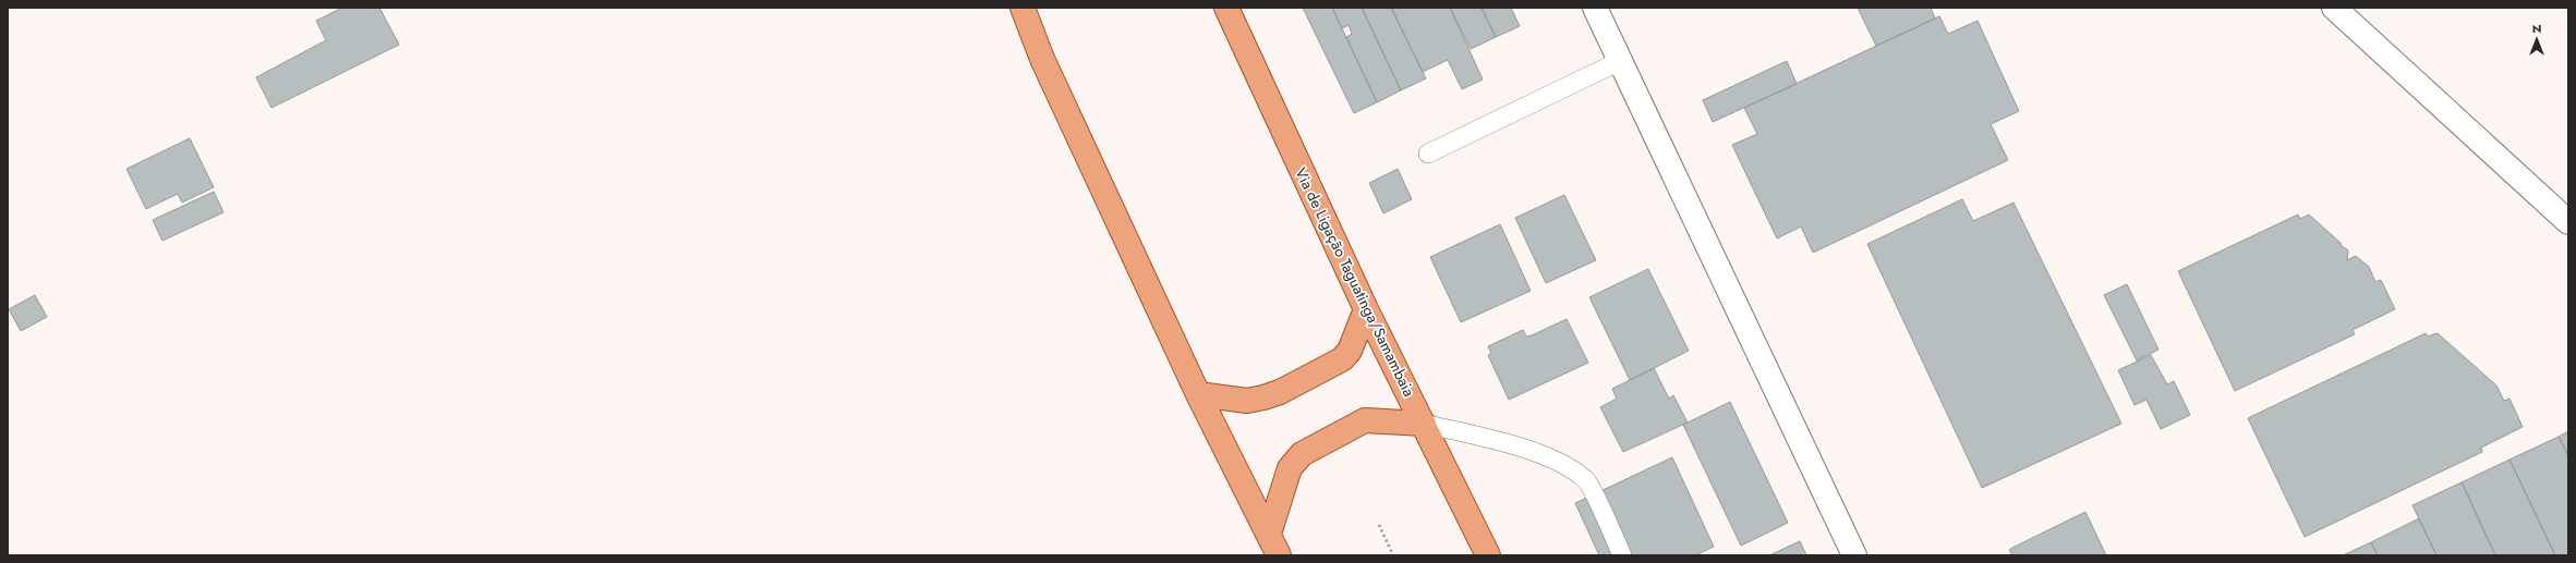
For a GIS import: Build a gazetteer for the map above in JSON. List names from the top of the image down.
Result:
{
  "streets": {
    "main road": ["Via de Ligação Taguatinga/Samambaia"]
  },
  "north": "top"
}
